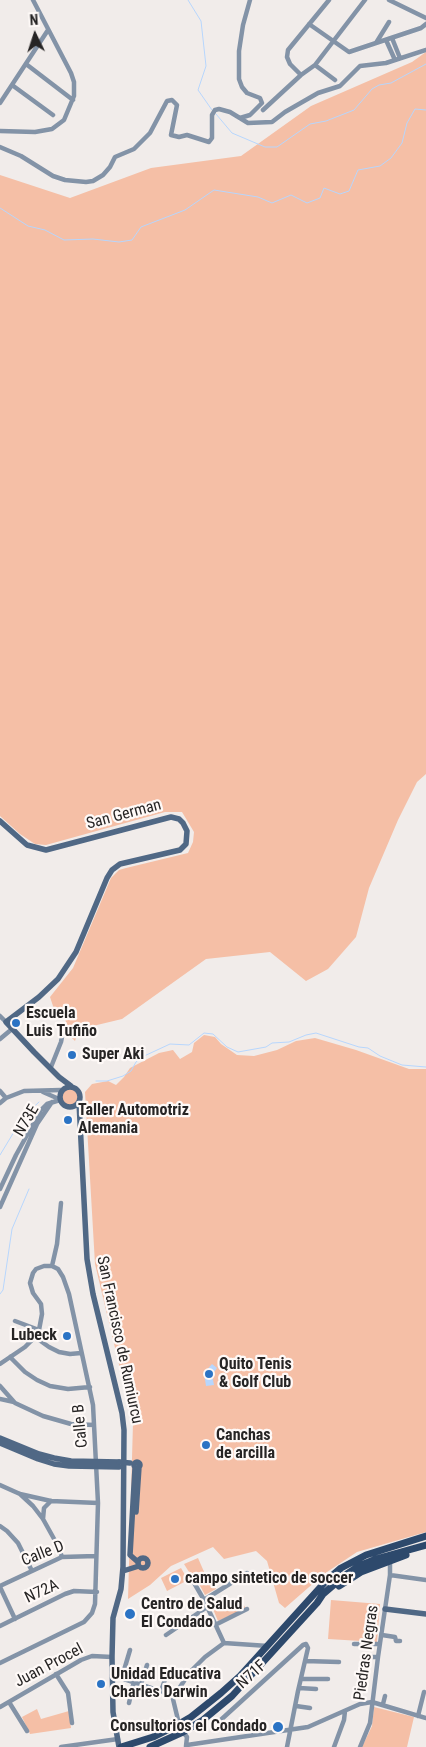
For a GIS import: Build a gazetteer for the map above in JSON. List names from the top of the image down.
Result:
{
  "streets": {
    "main road": ["San German", "San Francisco de Rumiurcu"],
    "street": [
      "N73E",
      "Calle B",
      "Calle D",
      "N72A",
      "Piedras Negras",
      "Juan Procel",
      "N71F"
    ]
  },
  "crossings": [
    ["N73E", "San Francisco de Rumiurcu"],
    ["San Francisco de Rumiurcu", "Juan Procel"],
    ["Calle B", "Calle D"],
    ["Calle B", "N72A"],
    ["Calle B", "Juan Procel"],
    ["N72A", "Juan Procel"]
  ],
  "places": [
    "Escuela Luis Tufiño",
    "Super Aki",
    "Taller Automotriz Alemania",
    "Lubeck",
    "Quito Tenis & Golf Club",
    "Canchas de arcilla",
    "campo sintetico de soccer",
    "Centro de Salud El Condado",
    "Unidad Educativa Charles Darwin",
    "Consultorios el Condado"
  ],
  "north": "top"
}
